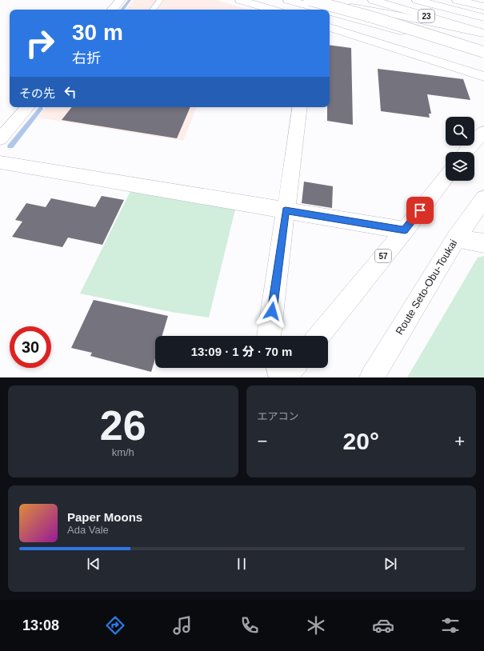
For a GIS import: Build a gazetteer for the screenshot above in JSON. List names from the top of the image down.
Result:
{
  "streets": {
    "main road": ["23", "57", "Route Seto-Obu-Toukai"]
  },
  "page": {
    "turn": ["30 m", "右折"],
    "then": "その先",
    "limit": "30",
    "trip": "13:09 · 1 分 · 70 m",
    "tile": [
      ["26", "km/h"],
      "エアコン"
    ],
    "heat": ["−", "20°", "+"],
    "song": ["Paper Moons", "Ada Vale"],
    "tabs": "13:08"
  }
}
